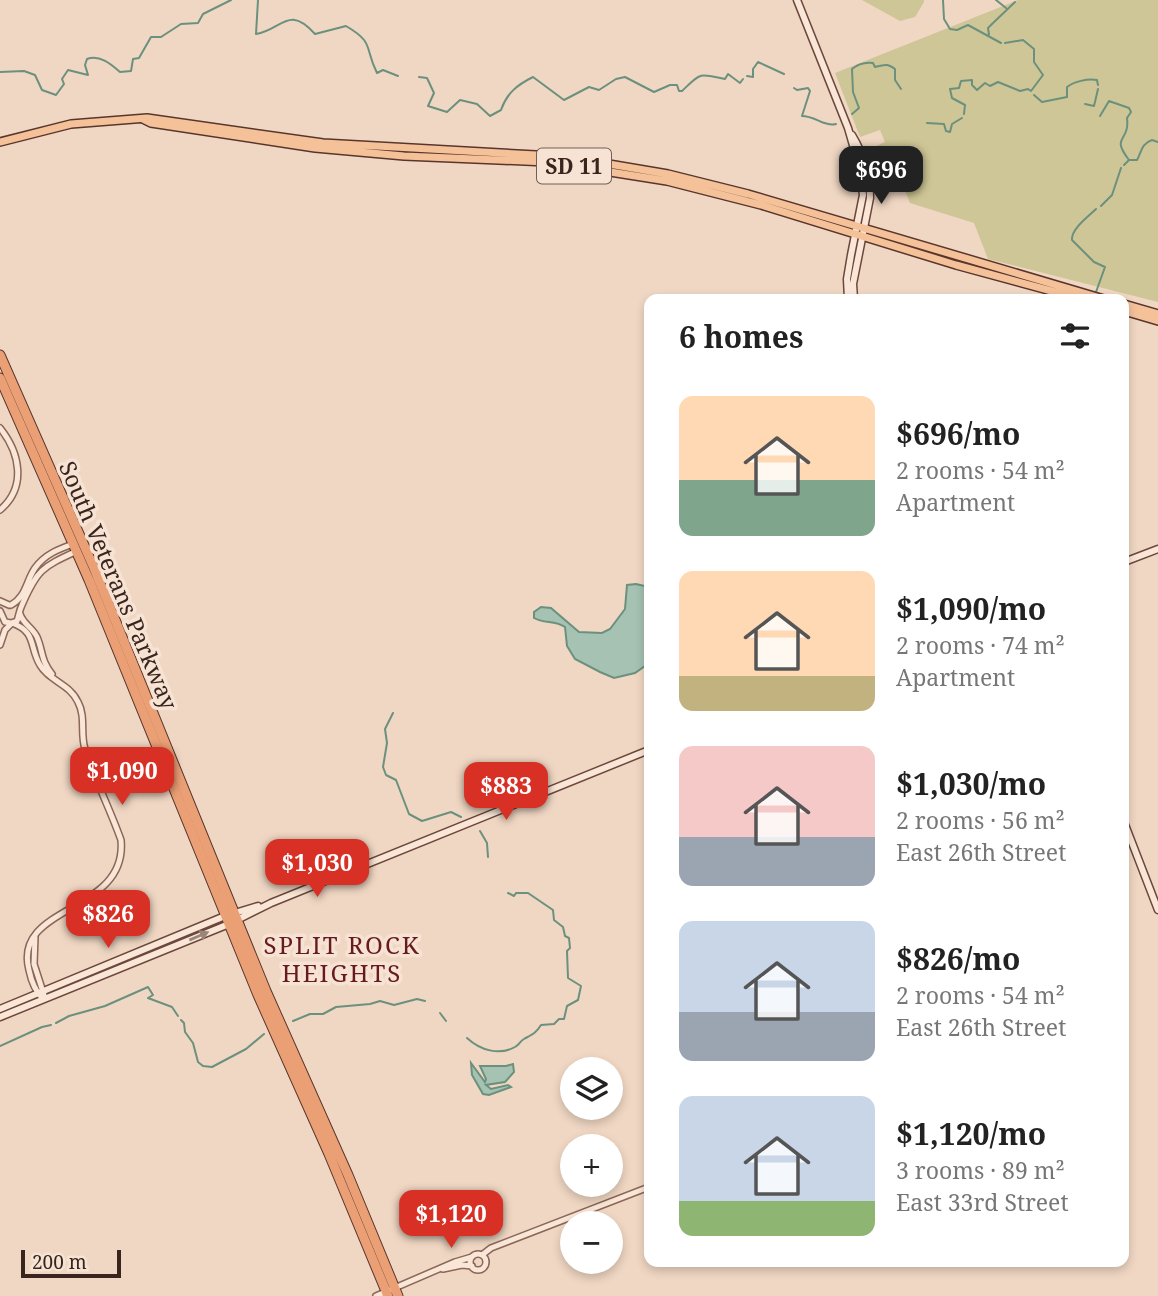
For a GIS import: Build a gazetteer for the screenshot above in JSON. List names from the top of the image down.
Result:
{
  "streets": {
    "highway": ["South Veterans Parkway"],
    "main road": ["SD 11"]
  },
  "districts": ["SPLIT ROCK HEIGHTS"],
  "scale_bar": "200 m",
  "page": {
    "price": [
      "$696",
      "$1,090",
      "$883",
      "$1,030",
      "$826",
      "$1,120"
    ],
    "heading": "6 homes",
    "list": [
      {
        "name": "$696/mo",
        "note": "2 rooms · 54 m² · Apartment"
      },
      {
        "name": "$1,090/mo",
        "note": "2 rooms · 74 m² · Apartment"
      },
      {
        "name": "$1,030/mo",
        "note": "2 rooms · 56 m² · East 26th Street"
      },
      {
        "name": "$826/mo",
        "note": "2 rooms · 54 m² · East 26th Street"
      },
      {
        "name": "$1,120/mo",
        "note": "3 rooms · 89 m² · East 33rd Street"
      }
    ],
    "map_buttons": ["+", "−"],
    "scale": "200 m"
  }
}
